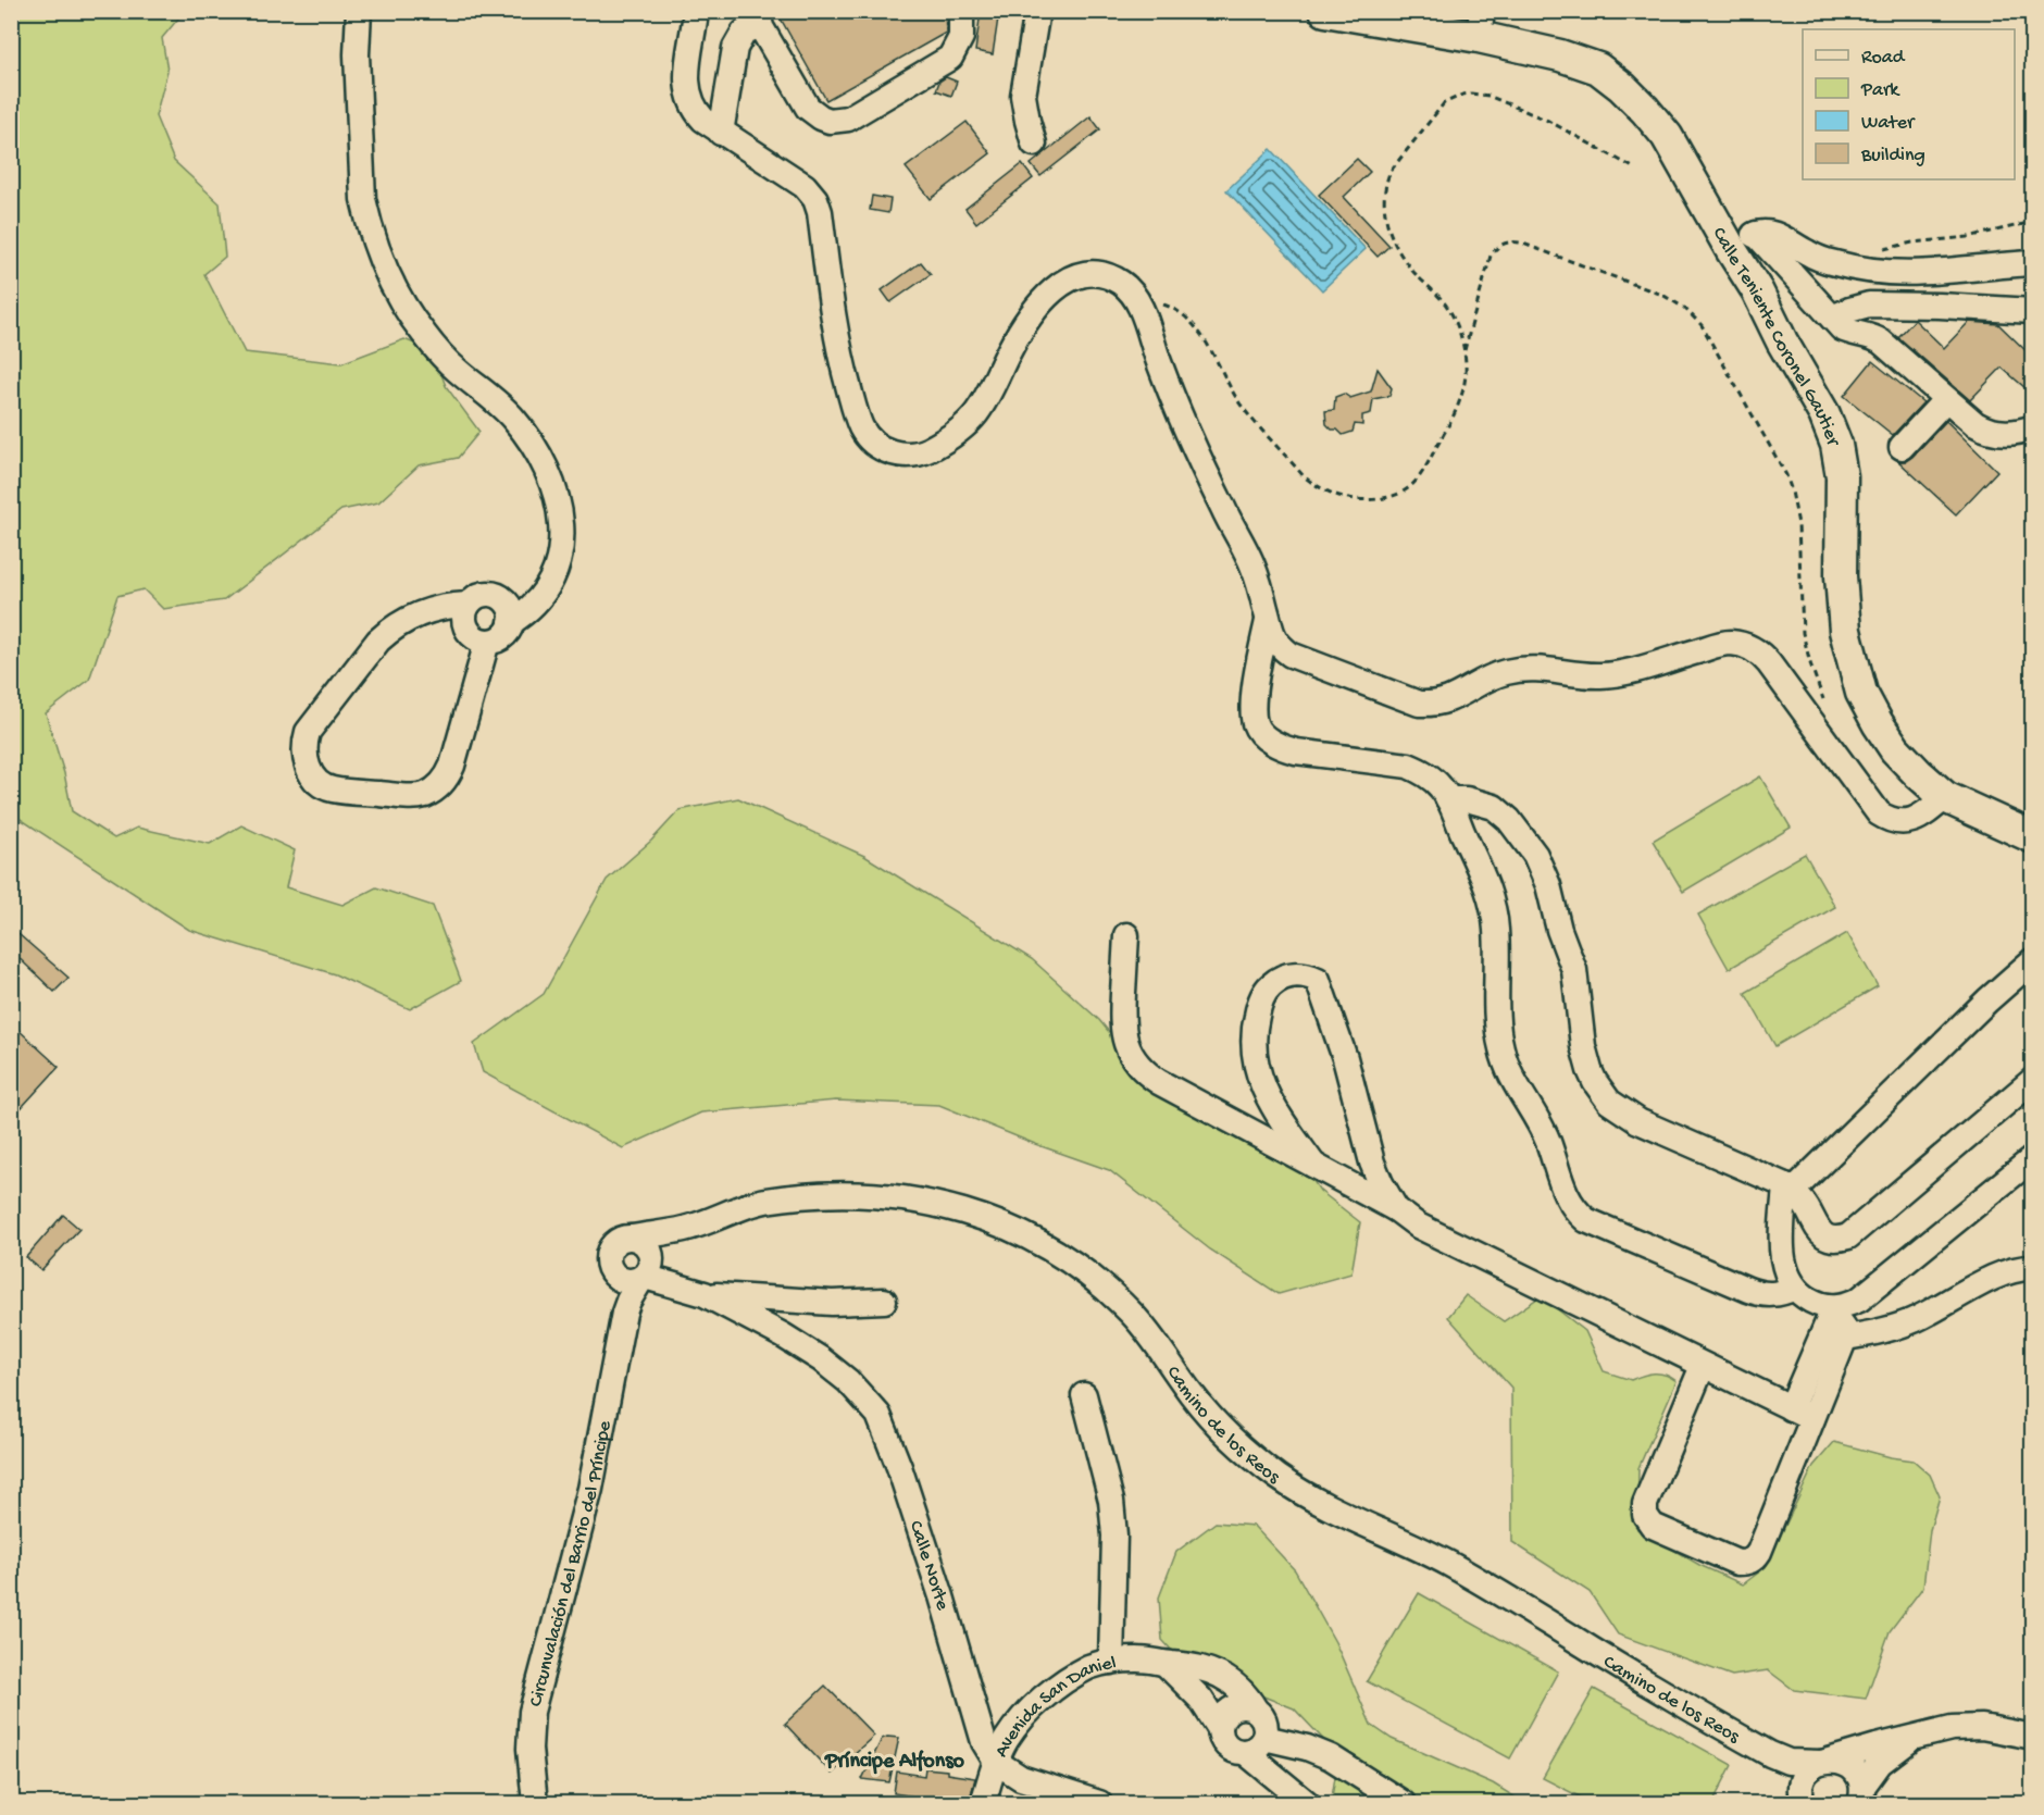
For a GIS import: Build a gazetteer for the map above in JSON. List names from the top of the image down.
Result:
{
  "streets": {
    "main road": ["Calle Teniente Coronel Gautier"],
    "street": [
      "Camino de los Reos",
      "Circunvalación del Barrio del Príncipe",
      "Calle Norte",
      "Avenida San Daniel"
    ]
  },
  "crossings": [
    ["Camino de los Reos", "Circunvalación del Barrio del Príncipe"],
    ["Calle Norte", "Avenida San Daniel"]
  ],
  "districts": ["Príncipe Alfonso"],
  "legend": [
    "Road",
    "Park",
    "Water",
    "Building"
  ]
}
